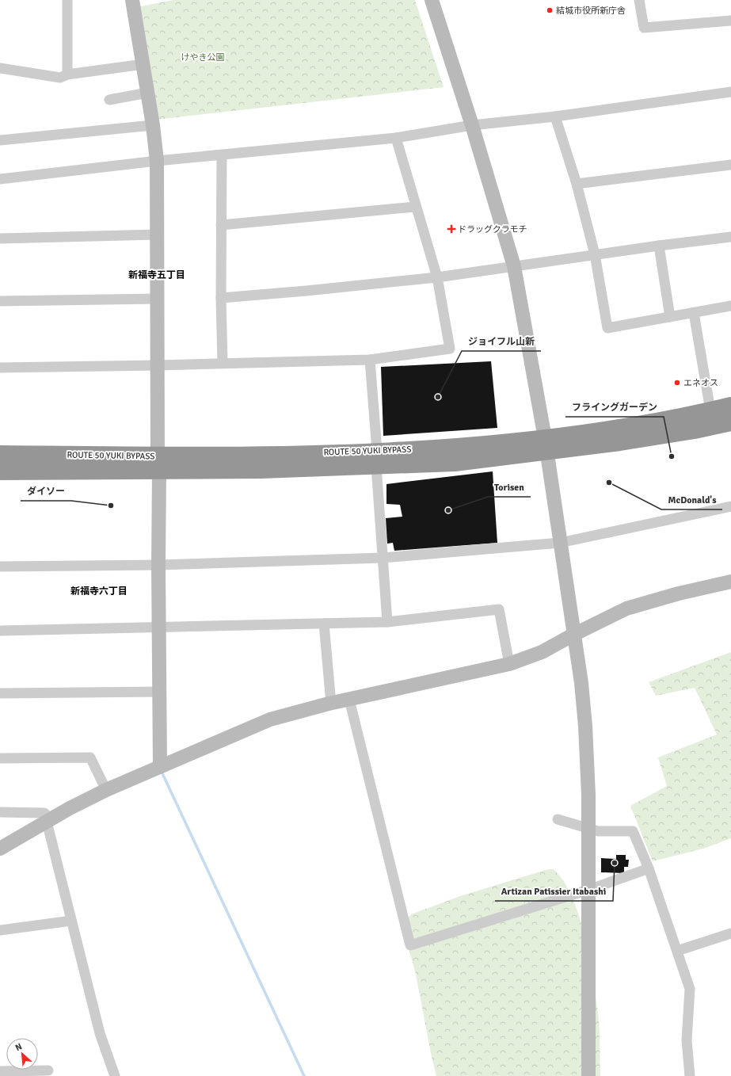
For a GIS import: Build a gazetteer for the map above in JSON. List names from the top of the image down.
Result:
{
  "streets": {
    "highway": ["ROUTE 50 YUKI BYPASS"]
  },
  "districts": ["新福寺五丁目", "新福寺六丁目"],
  "parks": ["けやき公園"],
  "places": {
    "other": [
      "結城市役所新庁舎",
      "エネオス",
      "ジョイフル山新",
      "フライングガーデン",
      "McDonald's",
      "ダイソー",
      "Torisen",
      "Artizan Patissier Itabashi"
    ],
    "health": ["ドラッグクラモチ"]
  },
  "north": "top left"
}
